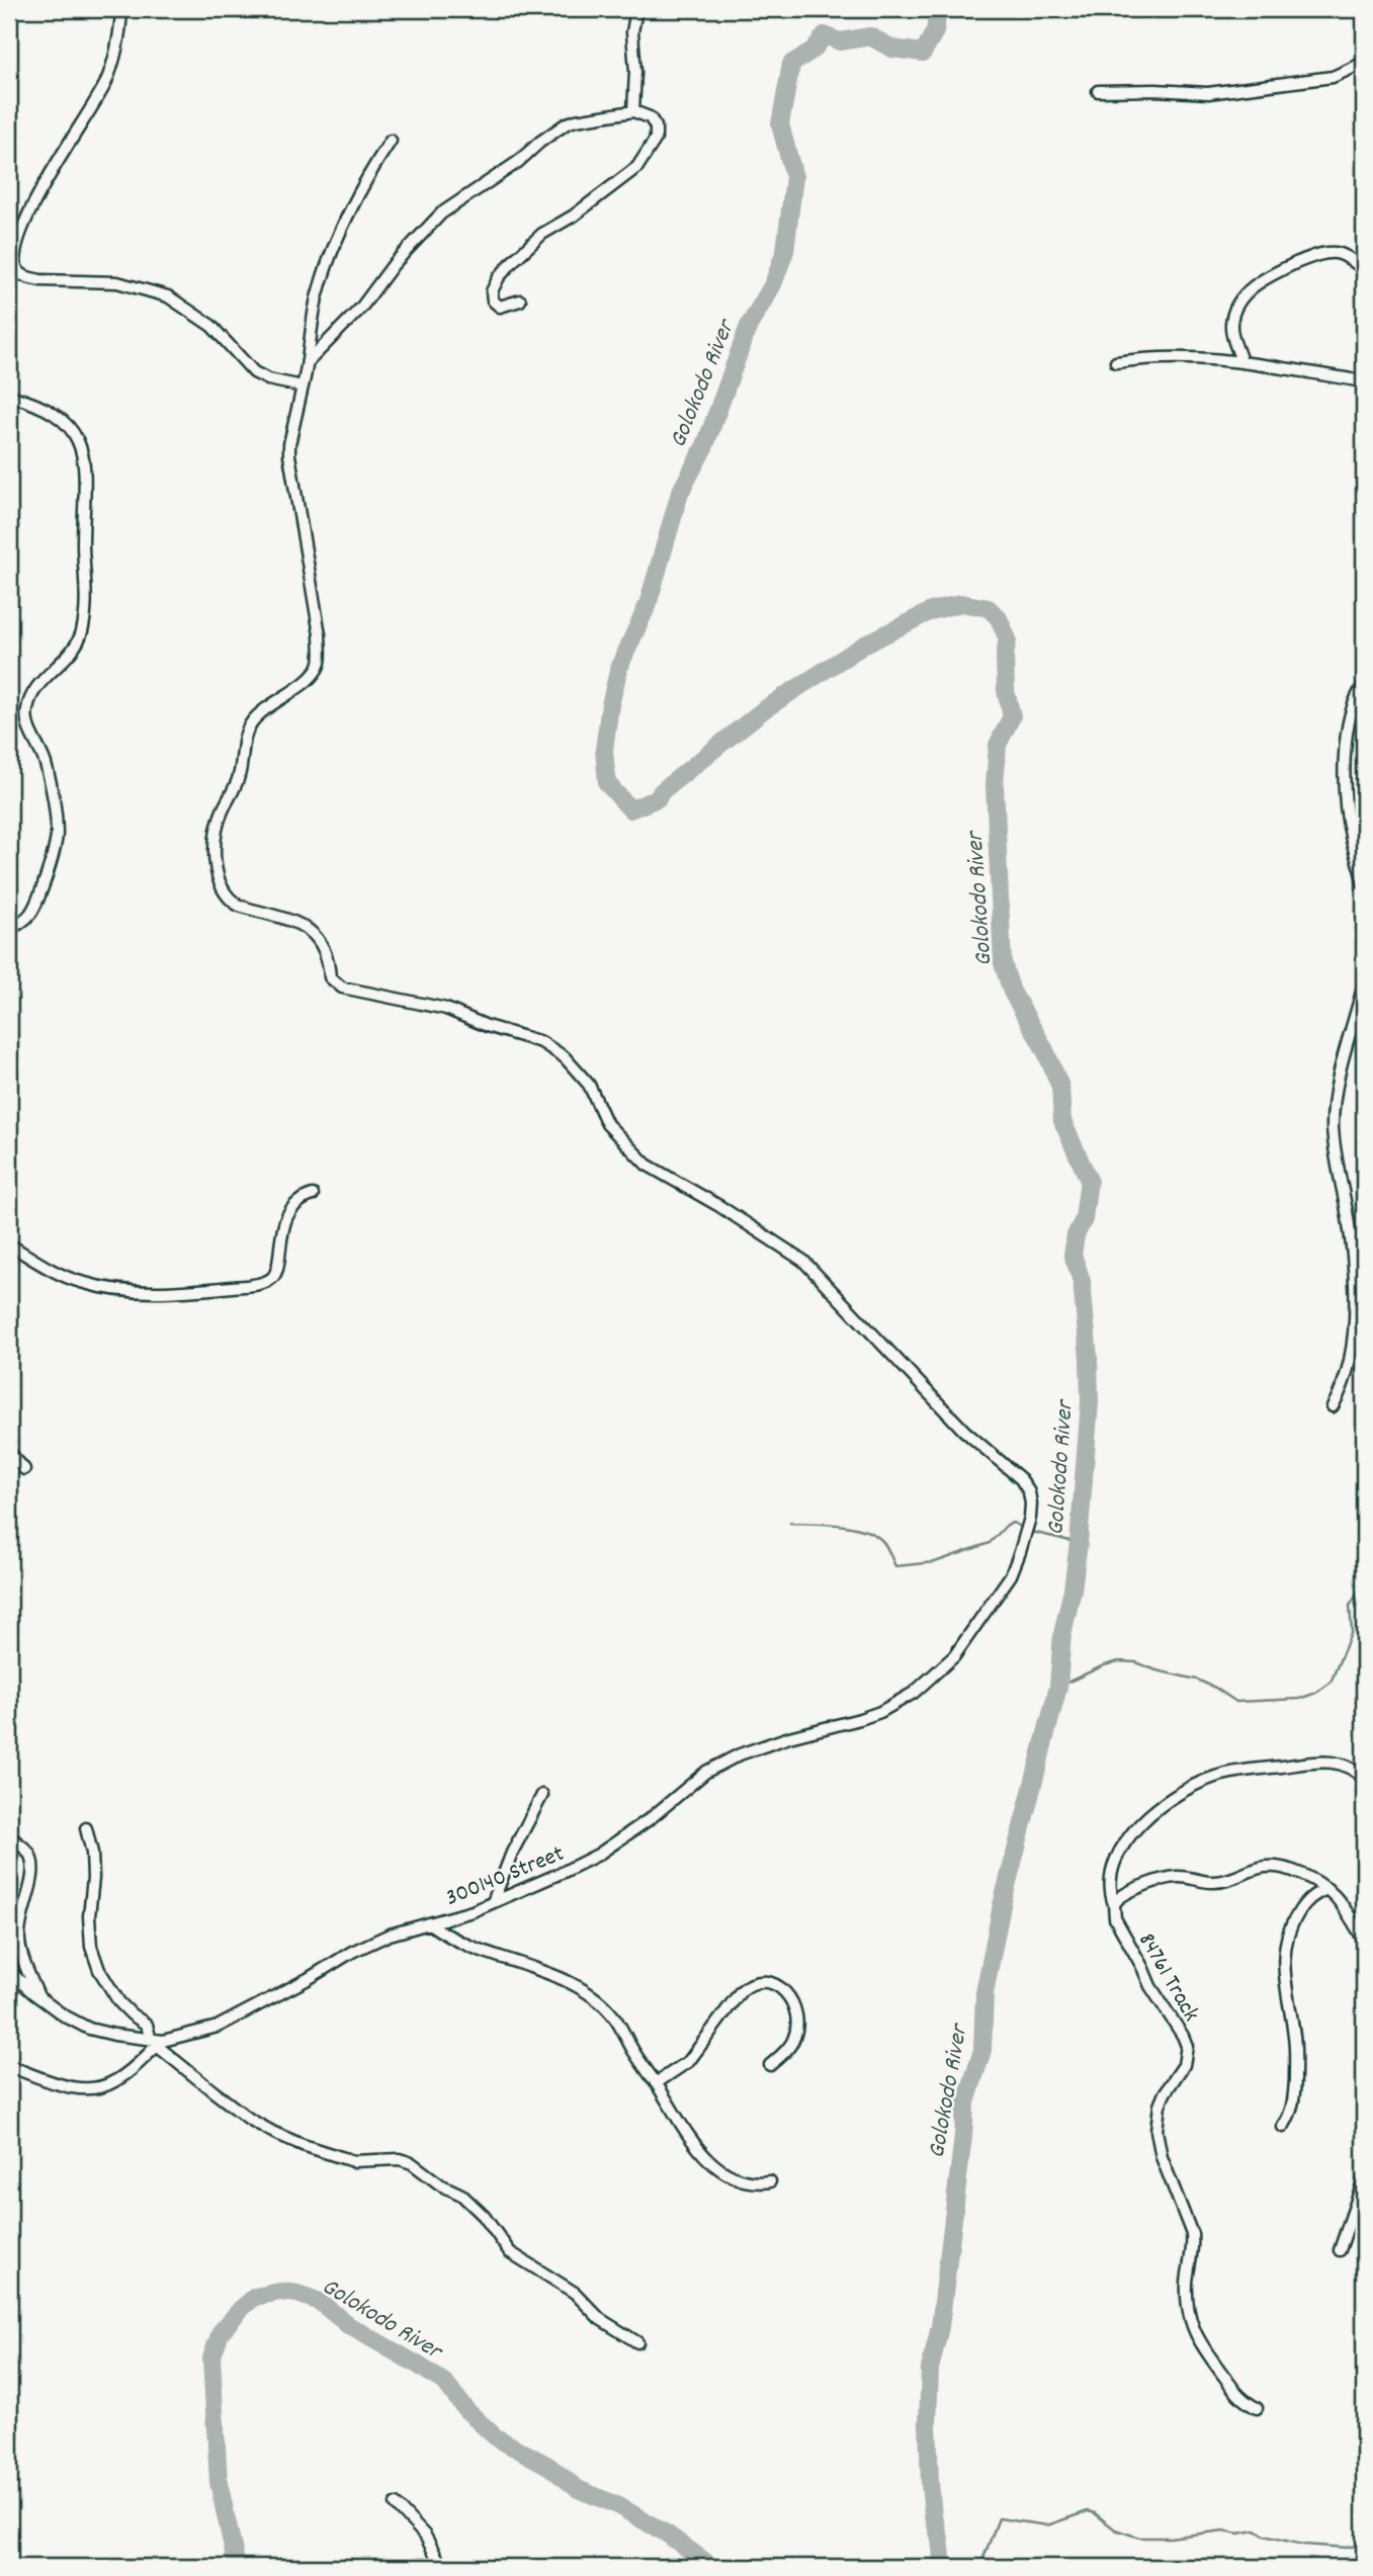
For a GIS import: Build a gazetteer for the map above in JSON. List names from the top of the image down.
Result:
{
  "streets": {
    "street": ["300140 Street", "84761 Track"]
  },
  "water": ["Golokodo River"]
}
